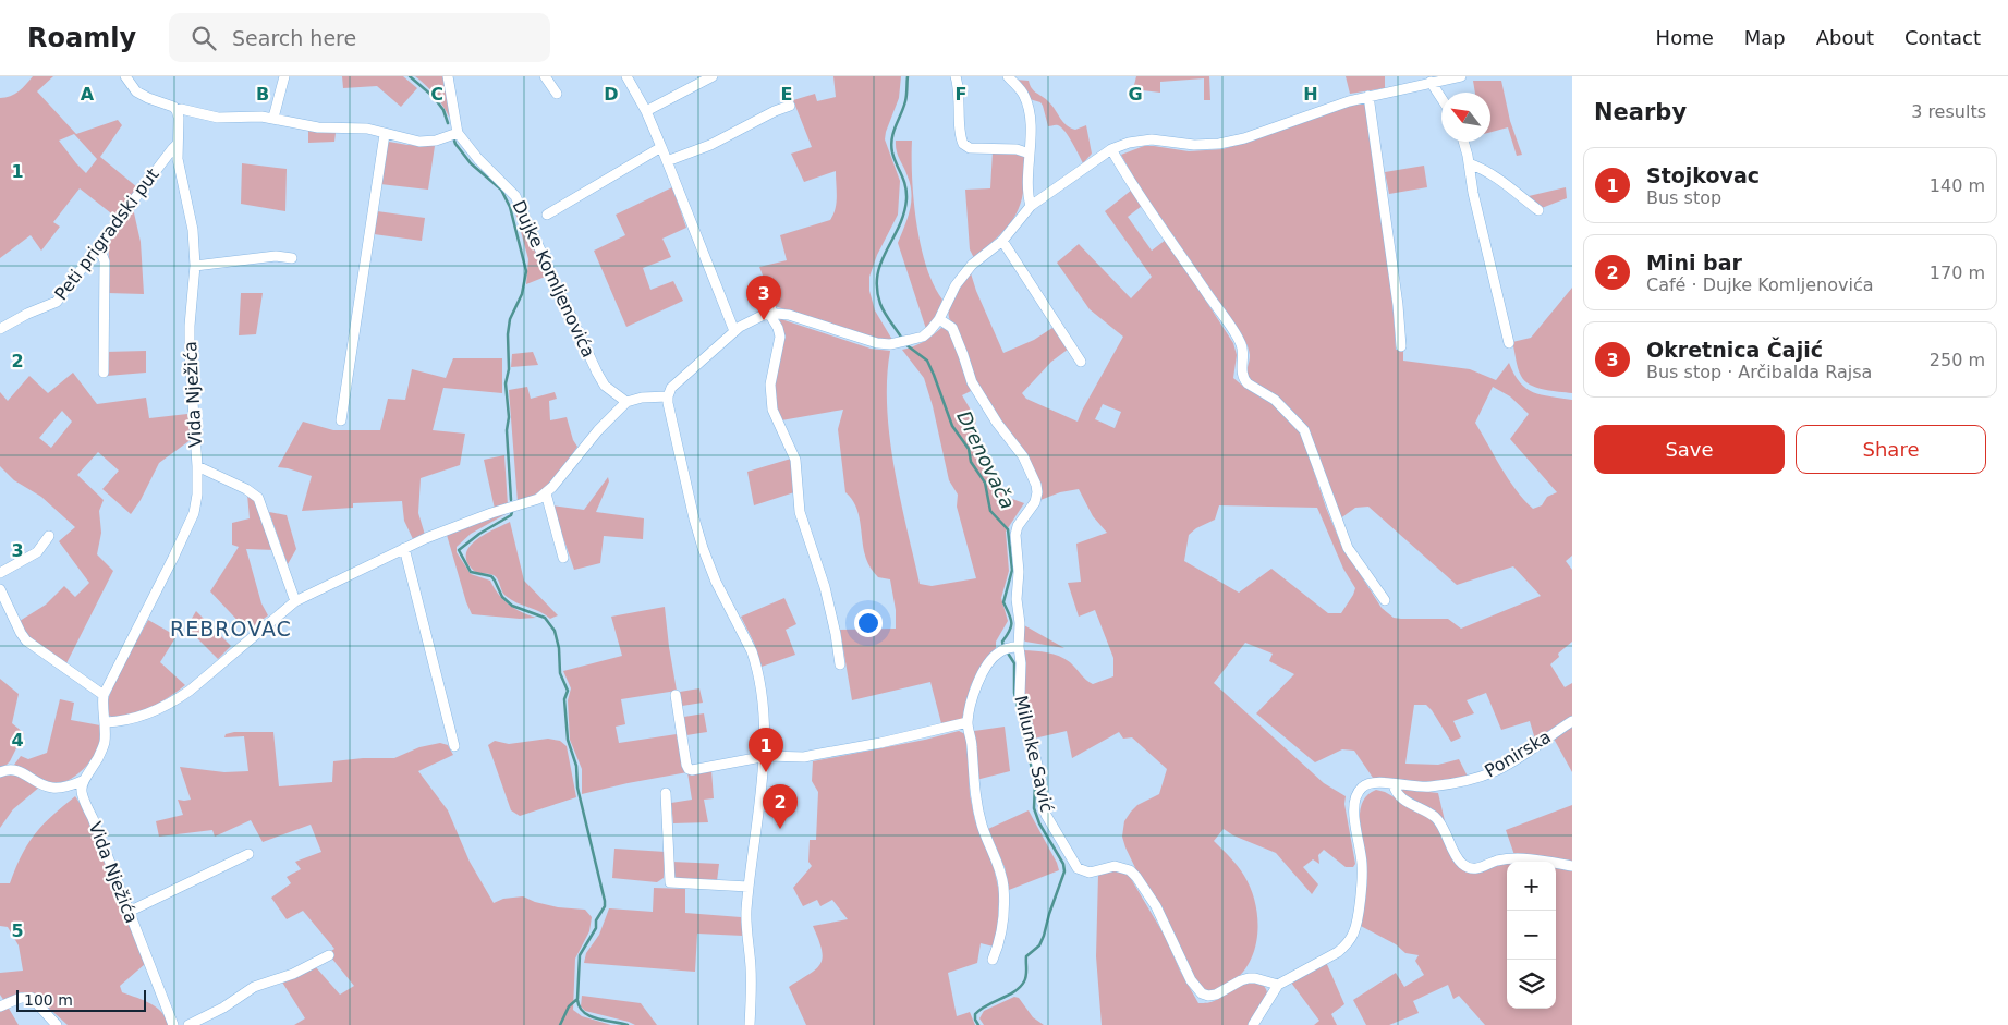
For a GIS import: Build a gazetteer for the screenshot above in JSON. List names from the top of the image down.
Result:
{
  "streets": {
    "street": [
      "Peti prigradski put",
      "Dujke Komljenovića",
      "Vida Nježića",
      "Milunke Savić",
      "Ponirska"
    ]
  },
  "crossings": [
    ["Peti prigradski put", "Vida Nježića"],
    ["Milunke Savić", "Ponirska"]
  ],
  "districts": ["REBROVAC"],
  "water": ["Drenovača"],
  "scale_bar": "100 m",
  "north": "top left",
  "page": {
    "header": "Roamly",
    "search": "Search here",
    "nav": [
      "Home",
      "Map",
      "About",
      "Contact"
    ],
    "heading": ["Nearby", "3 results"],
    "list": [
      {
        "mark": "1",
        "name": "Stojkovac",
        "note": "Bus stop",
        "value": "140 m"
      },
      {
        "mark": "2",
        "name": "Mini bar",
        "note": "Café · Dujke Komljenovića",
        "value": "170 m"
      },
      {
        "mark": "3",
        "name": "Okretnica Čajić",
        "note": "Bus stop · Arčibalda Rajsa",
        "value": "250 m"
      }
    ],
    "pins": ["3", "1", "2"],
    "buttons": ["Save", "Share"],
    "map_buttons": ["+", "−"],
    "scale": "100 m"
  },
  "grid": {
    "columns": [
      "A",
      "B",
      "C",
      "D",
      "E",
      "F",
      "G",
      "H"
    ],
    "rows": [
      "1",
      "2",
      "3",
      "4",
      "5"
    ]
  }
}
